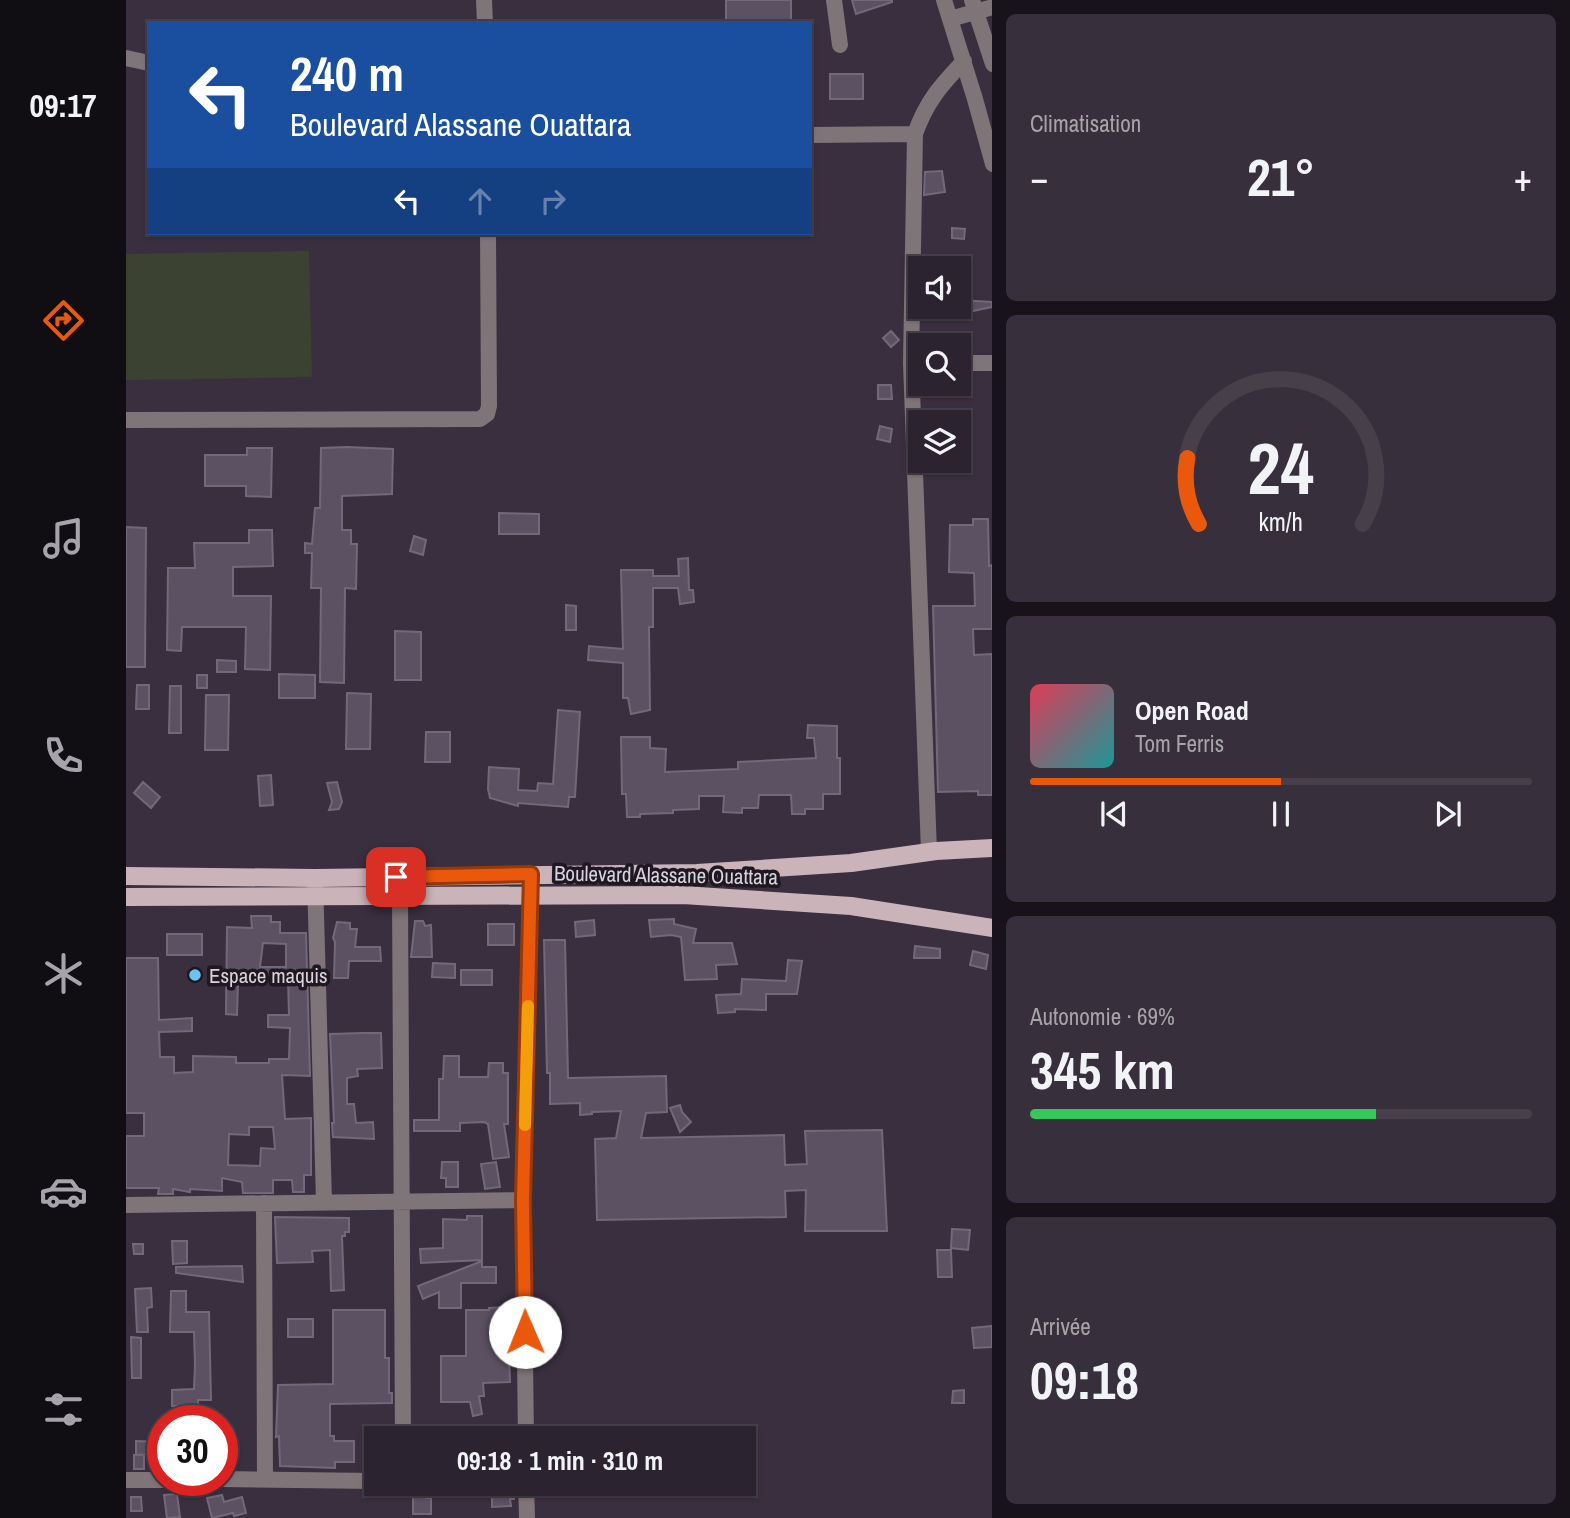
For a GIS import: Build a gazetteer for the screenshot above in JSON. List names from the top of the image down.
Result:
{
  "streets": {
    "main road": ["Boulevard Alassane Ouattara"]
  },
  "places": ["Espace maquis"],
  "page": {
    "tabs": "09:17",
    "tile": [
      "Climatisation",
      ["Autonomie · 69%", "345 km"],
      ["Arrivée", "09:18"]
    ],
    "turn": ["240 m", "Boulevard Alassane Ouattara"],
    "heat": ["−", "21°", "+"],
    "song": ["Open Road", "Tom Ferris"],
    "limit": "30",
    "trip": "09:18 · 1 min · 310 m",
    "gauge": ["24", "km/h"]
  }
}
